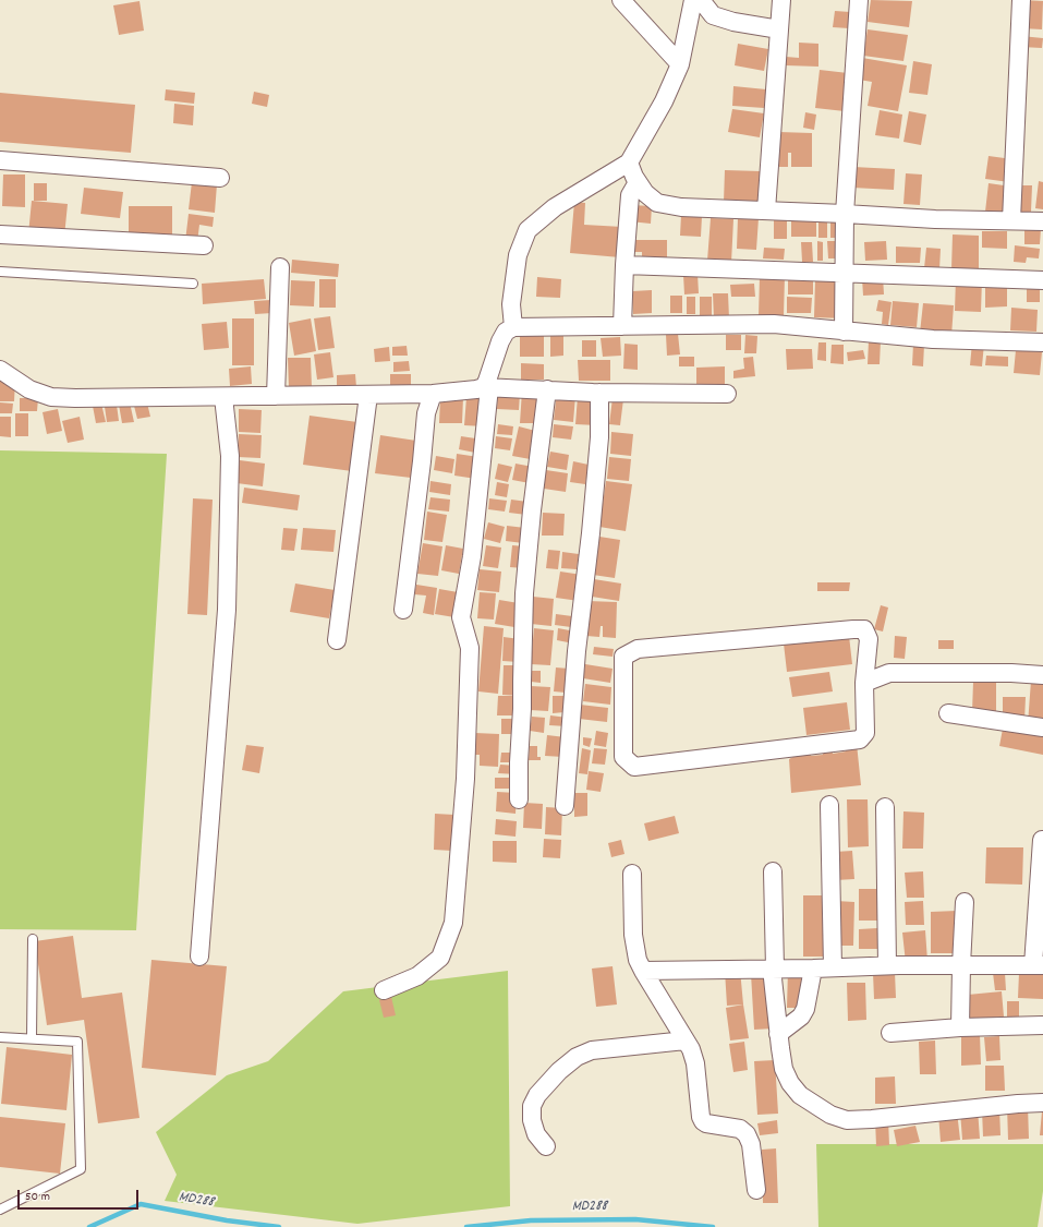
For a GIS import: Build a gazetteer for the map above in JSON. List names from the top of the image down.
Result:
{
  "water": ["MD288"],
  "scale_bar": "50 m"
}
